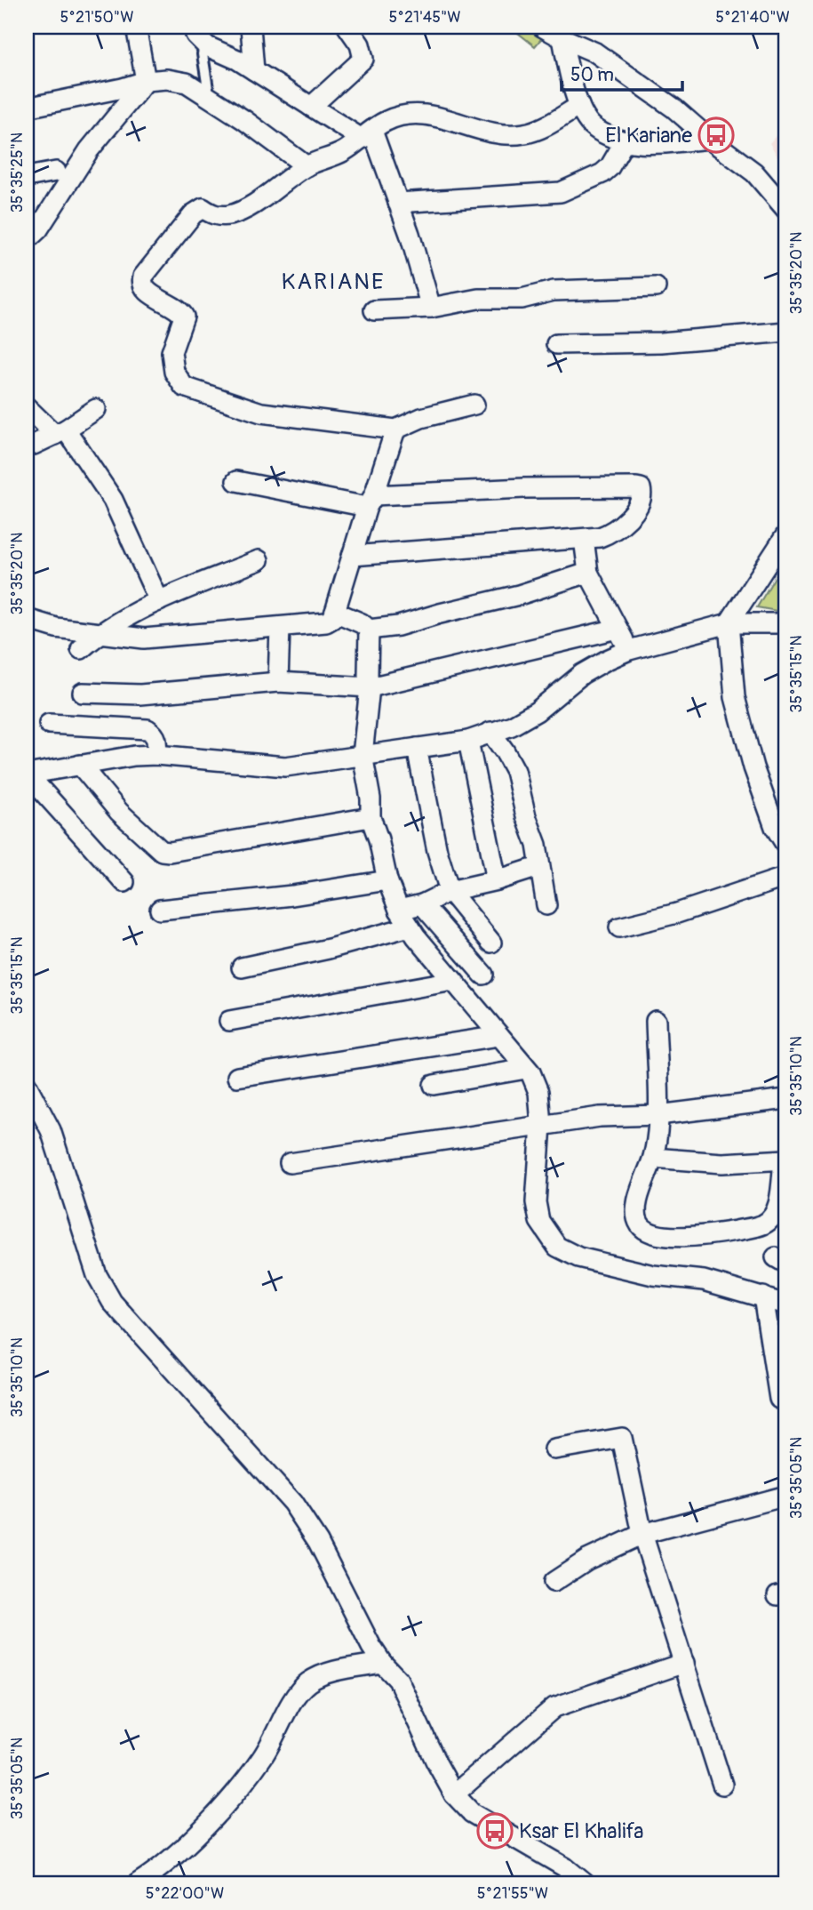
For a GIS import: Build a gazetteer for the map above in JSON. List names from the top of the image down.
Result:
{
  "districts": ["KARIANE"],
  "places": {
    "bus stop": ["El Kariane", "Ksar El Khalifa"]
  },
  "scale_bar": "50 m",
  "coordinates": [
    "5°21'50\"W",
    "5°21'45\"W",
    "5°21'40\"W",
    "35°35'25\"N",
    "35°35'20\"N",
    "35°35'15\"N",
    "35°35'10\"N",
    "35°35'05\"N",
    "5°22'00\"W",
    "5°21'55\"W"
  ]
}
